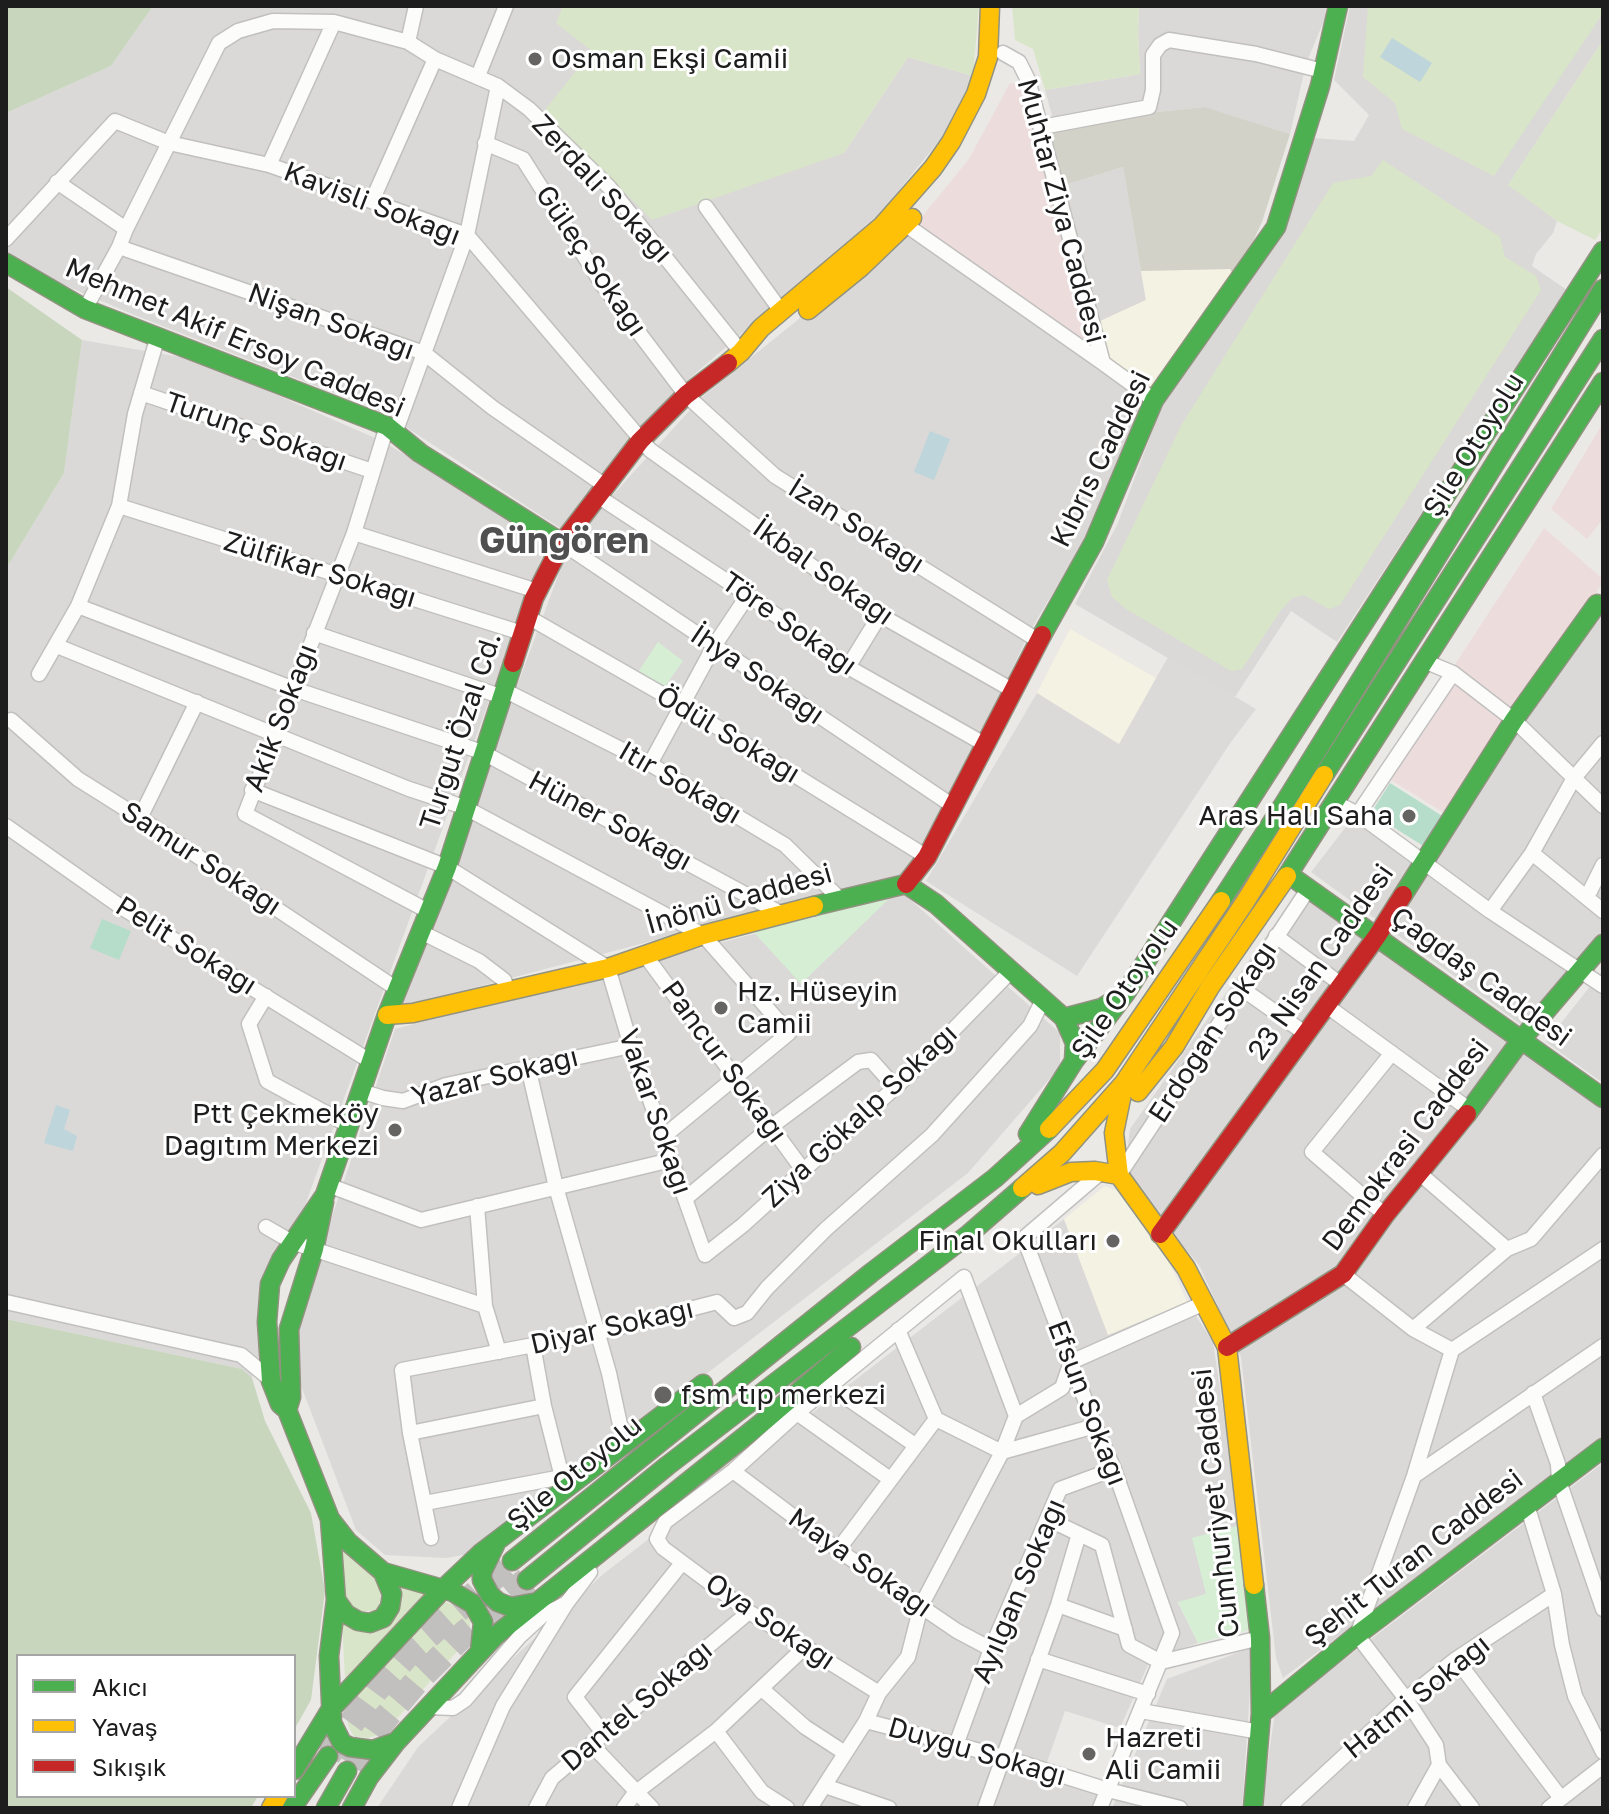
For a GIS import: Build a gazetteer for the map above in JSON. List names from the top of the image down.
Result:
{
  "streets": {
    "main road": [
      "Mehmet Akif Ersoy Caddesi",
      "Şile Otoyolu",
      "Kıbrıs Caddesi",
      "Turgut Özal Cd.",
      "İnönü Caddesi",
      "23 Nisan Caddesi",
      "Çağdaş Caddesi",
      "Demokrasi Caddesi",
      "Cumhuriyet Caddesi",
      "Şehit Turan Caddesi"
    ],
    "street": [
      "Zerdali Sokağı",
      "Kavisli Sokağı",
      "Muhtar Ziya Caddesi",
      "Güleç Sokağı",
      "Nişan Sokağı",
      "Turunç Sokağı",
      "İzan Sokağı",
      "Zülfikar Sokağı",
      "İkbal Sokağı",
      "Töre Sokağı",
      "İhya Sokağı",
      "Akik Sokağı",
      "Ödül Sokağı",
      "Itır Sokağı",
      "Hüner Sokağı",
      "Samur Sokağı",
      "Pelit Sokağı",
      "Erdoğan Sokağı",
      "Pancur Sokağı",
      "Yazar Sokağı",
      "Vakar Sokağı",
      "Ziya Gökalp Sokağı",
      "Diyar Sokağı",
      "Efsun Sokağı",
      "Maya Sokağı",
      "Ayılgan Sokağı",
      "Oya Sokağı",
      "Hatmi Sokağı",
      "Dantel Sokağı",
      "Duygu Sokağı"
    ]
  },
  "crossings": [
    ["Zerdali Sokağı", "Kavisli Sokağı"],
    ["Zerdali Sokağı", "Nişan Sokağı"],
    ["Zerdali Sokağı", "Mehmet Akif Ersoy Caddesi"],
    ["Zerdali Sokağı", "Akik Sokağı"],
    ["Zerdali Sokağı", "Turgut Özal Cd."],
    ["Kavisli Sokağı", "İkbal Sokağı"],
    ["Kavisli Sokağı", "Akik Sokağı"],
    ["Kavisli Sokağı", "Turgut Özal Cd."],
    ["Muhtar Ziya Caddesi", "Kıbrıs Caddesi"],
    ["Güleç Sokağı", "İzan Sokağı"],
    ["Güleç Sokağı", "Akik Sokağı"],
    ["Güleç Sokağı", "Turgut Özal Cd."],
    ["Nişan Sokağı", "Töre Sokağı"],
    ["Nişan Sokağı", "Akik Sokağı"],
    ["Nişan Sokağı", "Turgut Özal Cd."],
    ["Mehmet Akif Ersoy Caddesi", "İhya Sokağı"],
    ["Mehmet Akif Ersoy Caddesi", "Akik Sokağı"],
    ["Mehmet Akif Ersoy Caddesi", "Turgut Özal Cd."],
    ["Turunç Sokağı", "Akik Sokağı"],
    ["Kıbrıs Caddesi", "İzan Sokağı"],
    ["Kıbrıs Caddesi", "İkbal Sokağı"],
    ["Kıbrıs Caddesi", "Töre Sokağı"],
    ["Kıbrıs Caddesi", "İhya Sokağı"],
    ["Kıbrıs Caddesi", "Ödül Sokağı"],
    ["Kıbrıs Caddesi", "İnönü Caddesi"],
    ["İzan Sokağı", "Turgut Özal Cd."],
    ["Zülfikar Sokağı", "Akik Sokağı"],
    ["Zülfikar Sokağı", "Turgut Özal Cd."],
    ["Zülfikar Sokağı", "Ödül Sokağı"],
    ["İkbal Sokağı", "Turgut Özal Cd."],
    ["Töre Sokağı", "Turgut Özal Cd."],
    ["İhya Sokağı", "Turgut Özal Cd."],
    ["Akik Sokağı", "Turgut Özal Cd."],
    ["Akik Sokağı", "Itır Sokağı"],
    ["Akik Sokağı", "Hüner Sokağı"],
    ["Turgut Özal Cd.", "Ödül Sokağı"],
    ["Turgut Özal Cd.", "Itır Sokağı"],
    ["Turgut Özal Cd.", "Hüner Sokağı"],
    ["Turgut Özal Cd.", "Samur Sokağı"],
    ["Turgut Özal Cd.", "İnönü Caddesi"],
    ["Turgut Özal Cd.", "Pelit Sokağı"],
    ["Turgut Özal Cd.", "Yazar Sokağı"],
    ["Itır Sokağı", "İnönü Caddesi"],
    ["Hüner Sokağı", "İnönü Caddesi"],
    ["İnönü Caddesi", "Pancur Sokağı"],
    ["İnönü Caddesi", "Vakar Sokağı"],
    ["23 Nisan Caddesi", "Çağdaş Caddesi"],
    ["23 Nisan Caddesi", "Cumhuriyet Caddesi"],
    ["Çağdaş Caddesi", "Erdoğan Sokağı"],
    ["Çağdaş Caddesi", "Demokrasi Caddesi"],
    ["Erdoğan Sokağı", "Cumhuriyet Caddesi"],
    ["Pancur Sokağı", "Ziya Gökalp Sokağı"],
    ["Yazar Sokağı", "Vakar Sokağı"],
    ["Vakar Sokağı", "Ziya Gökalp Sokağı"],
    ["Demokrasi Caddesi", "Cumhuriyet Caddesi"],
    ["Efsun Sokağı", "Ayılgan Sokağı"],
    ["Efsun Sokağı", "Duygu Sokağı"],
    ["Cumhuriyet Caddesi", "Şehit Turan Caddesi"],
    ["Maya Sokağı", "Ayılgan Sokağı"],
    ["Ayılgan Sokağı", "Duygu Sokağı"],
    ["Oya Sokağı", "Dantel Sokağı"]
  ],
  "districts": ["Güngören"],
  "places": [
    "Osman Ekşi Camii",
    "Aras Halı Saha",
    "Hz. Hüseyin Camii",
    "Ptt Çekmeköy Dağıtım Merkezi",
    "Final Okulları",
    "fsm tıp merkezi",
    "Hazreti Ali Camii"
  ],
  "legend": ["Akıcı", "Yavaş", "Sıkışık"]
}
